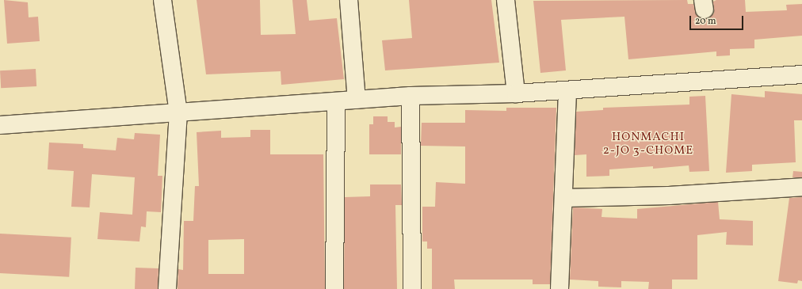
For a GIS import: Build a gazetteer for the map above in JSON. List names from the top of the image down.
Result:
{
  "districts": ["HONMACHI 2-JO 3-CHOME"],
  "scale_bar": "20 m"
}
